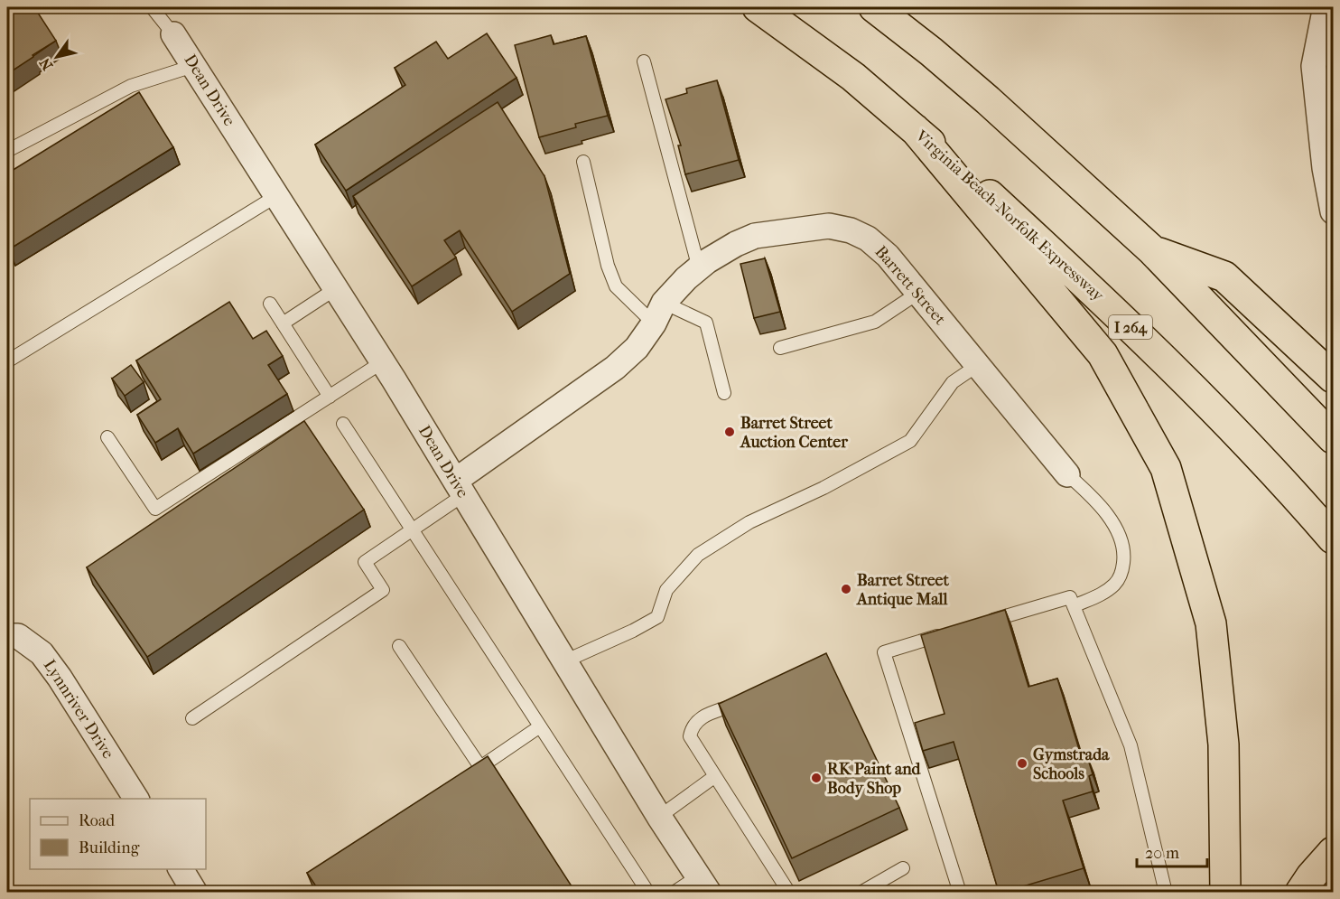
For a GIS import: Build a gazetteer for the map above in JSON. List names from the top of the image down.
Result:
{
  "streets": {
    "highway": ["Virginia Beach-Norfolk Expressway", "I 264"],
    "street": ["Dean Drive", "Barrett Street", "Lynnriver Drive"]
  },
  "crossings": [
    ["Dean Drive", "Barrett Street"]
  ],
  "places": [
    "Barret Street Auction Center",
    "Barret Street Antique Mall",
    "Gymstrada Schools",
    "RK Paint and Body Shop"
  ],
  "legend": ["Road", "Building"],
  "scale_bar": "20 m",
  "north": "bottom left"
}
